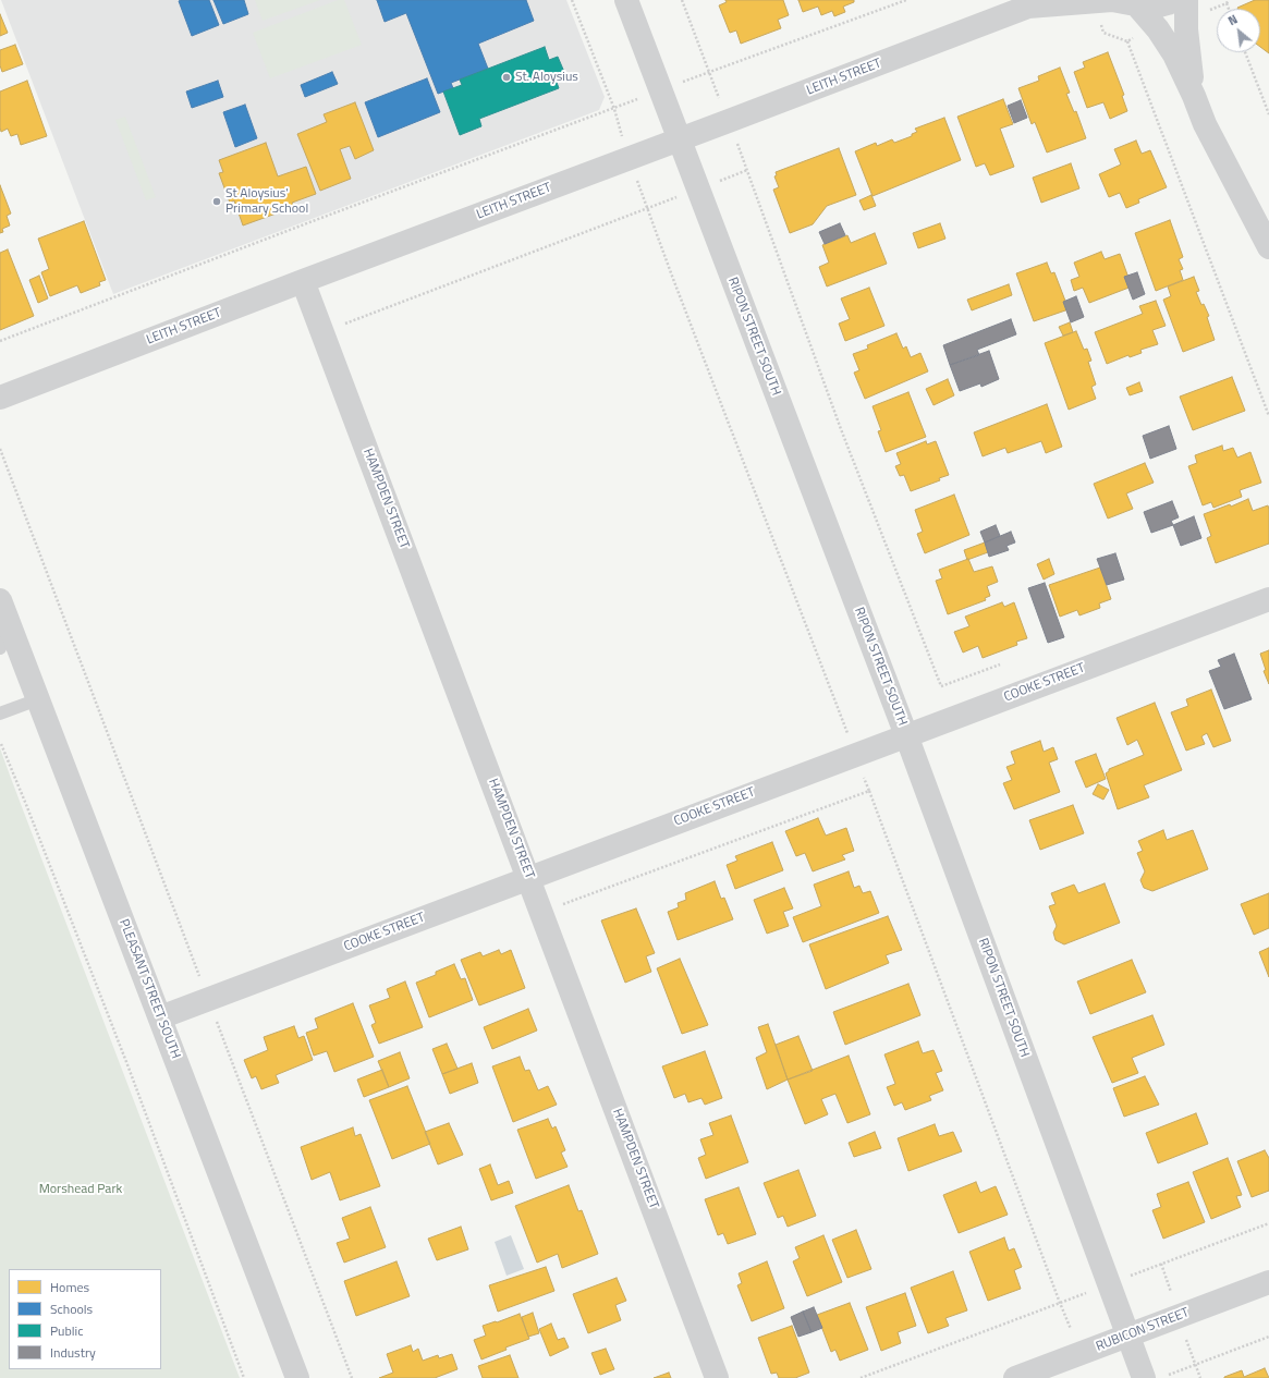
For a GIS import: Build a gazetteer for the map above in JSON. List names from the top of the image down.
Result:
{
  "streets": {
    "street": [
      "LEITH STREET",
      "RIPON STREET SOUTH",
      "HAMPDEN STREET",
      "COOKE STREET",
      "PLEASANT STREET SOUTH",
      "RUBICON STREET"
    ]
  },
  "crossings": [
    ["LEITH STREET", "RIPON STREET SOUTH"],
    ["LEITH STREET", "HAMPDEN STREET"],
    ["RIPON STREET SOUTH", "COOKE STREET"],
    ["RIPON STREET SOUTH", "RUBICON STREET"],
    ["HAMPDEN STREET", "COOKE STREET"],
    ["COOKE STREET", "PLEASANT STREET SOUTH"]
  ],
  "parks": ["Morshead Park"],
  "places": ["St. Aloysius", "St Aloysius' Primary School"],
  "legend": [
    "Homes",
    "Schools",
    "Public",
    "Industry"
  ],
  "north": "top left"
}
